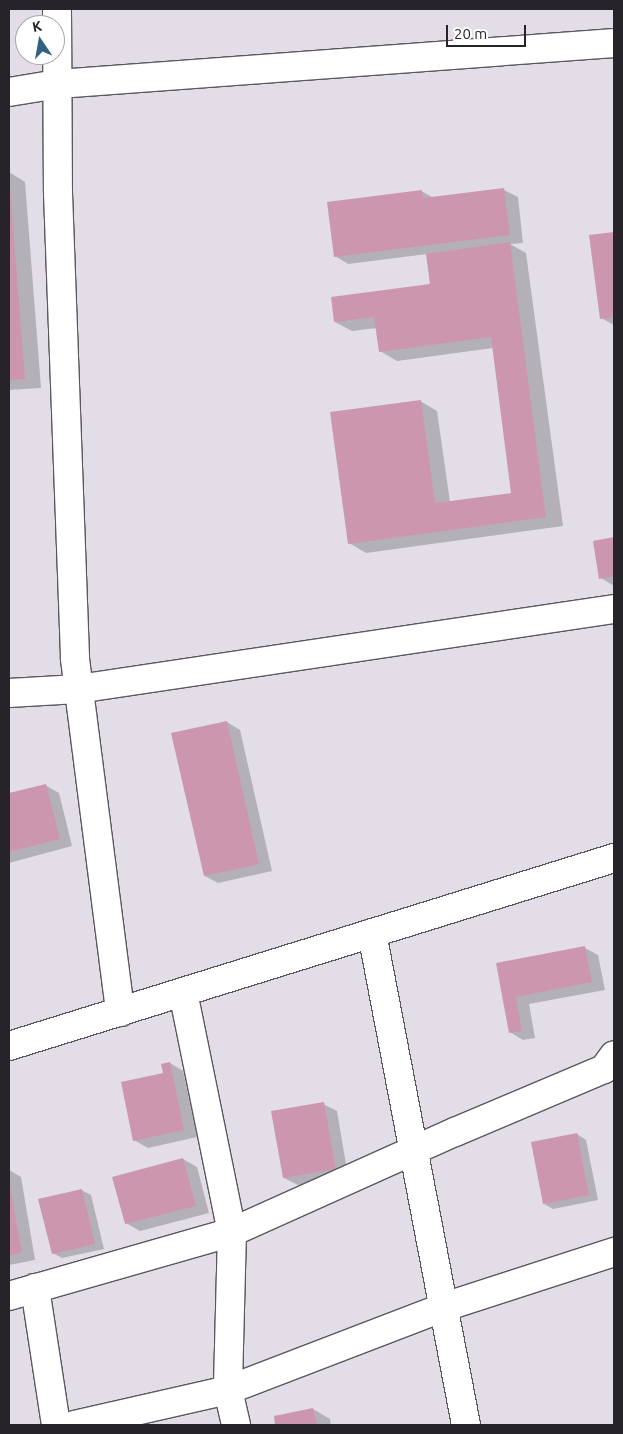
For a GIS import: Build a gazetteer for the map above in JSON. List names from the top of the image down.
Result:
{
  "scale_bar": "20 m",
  "north": "top"
}
